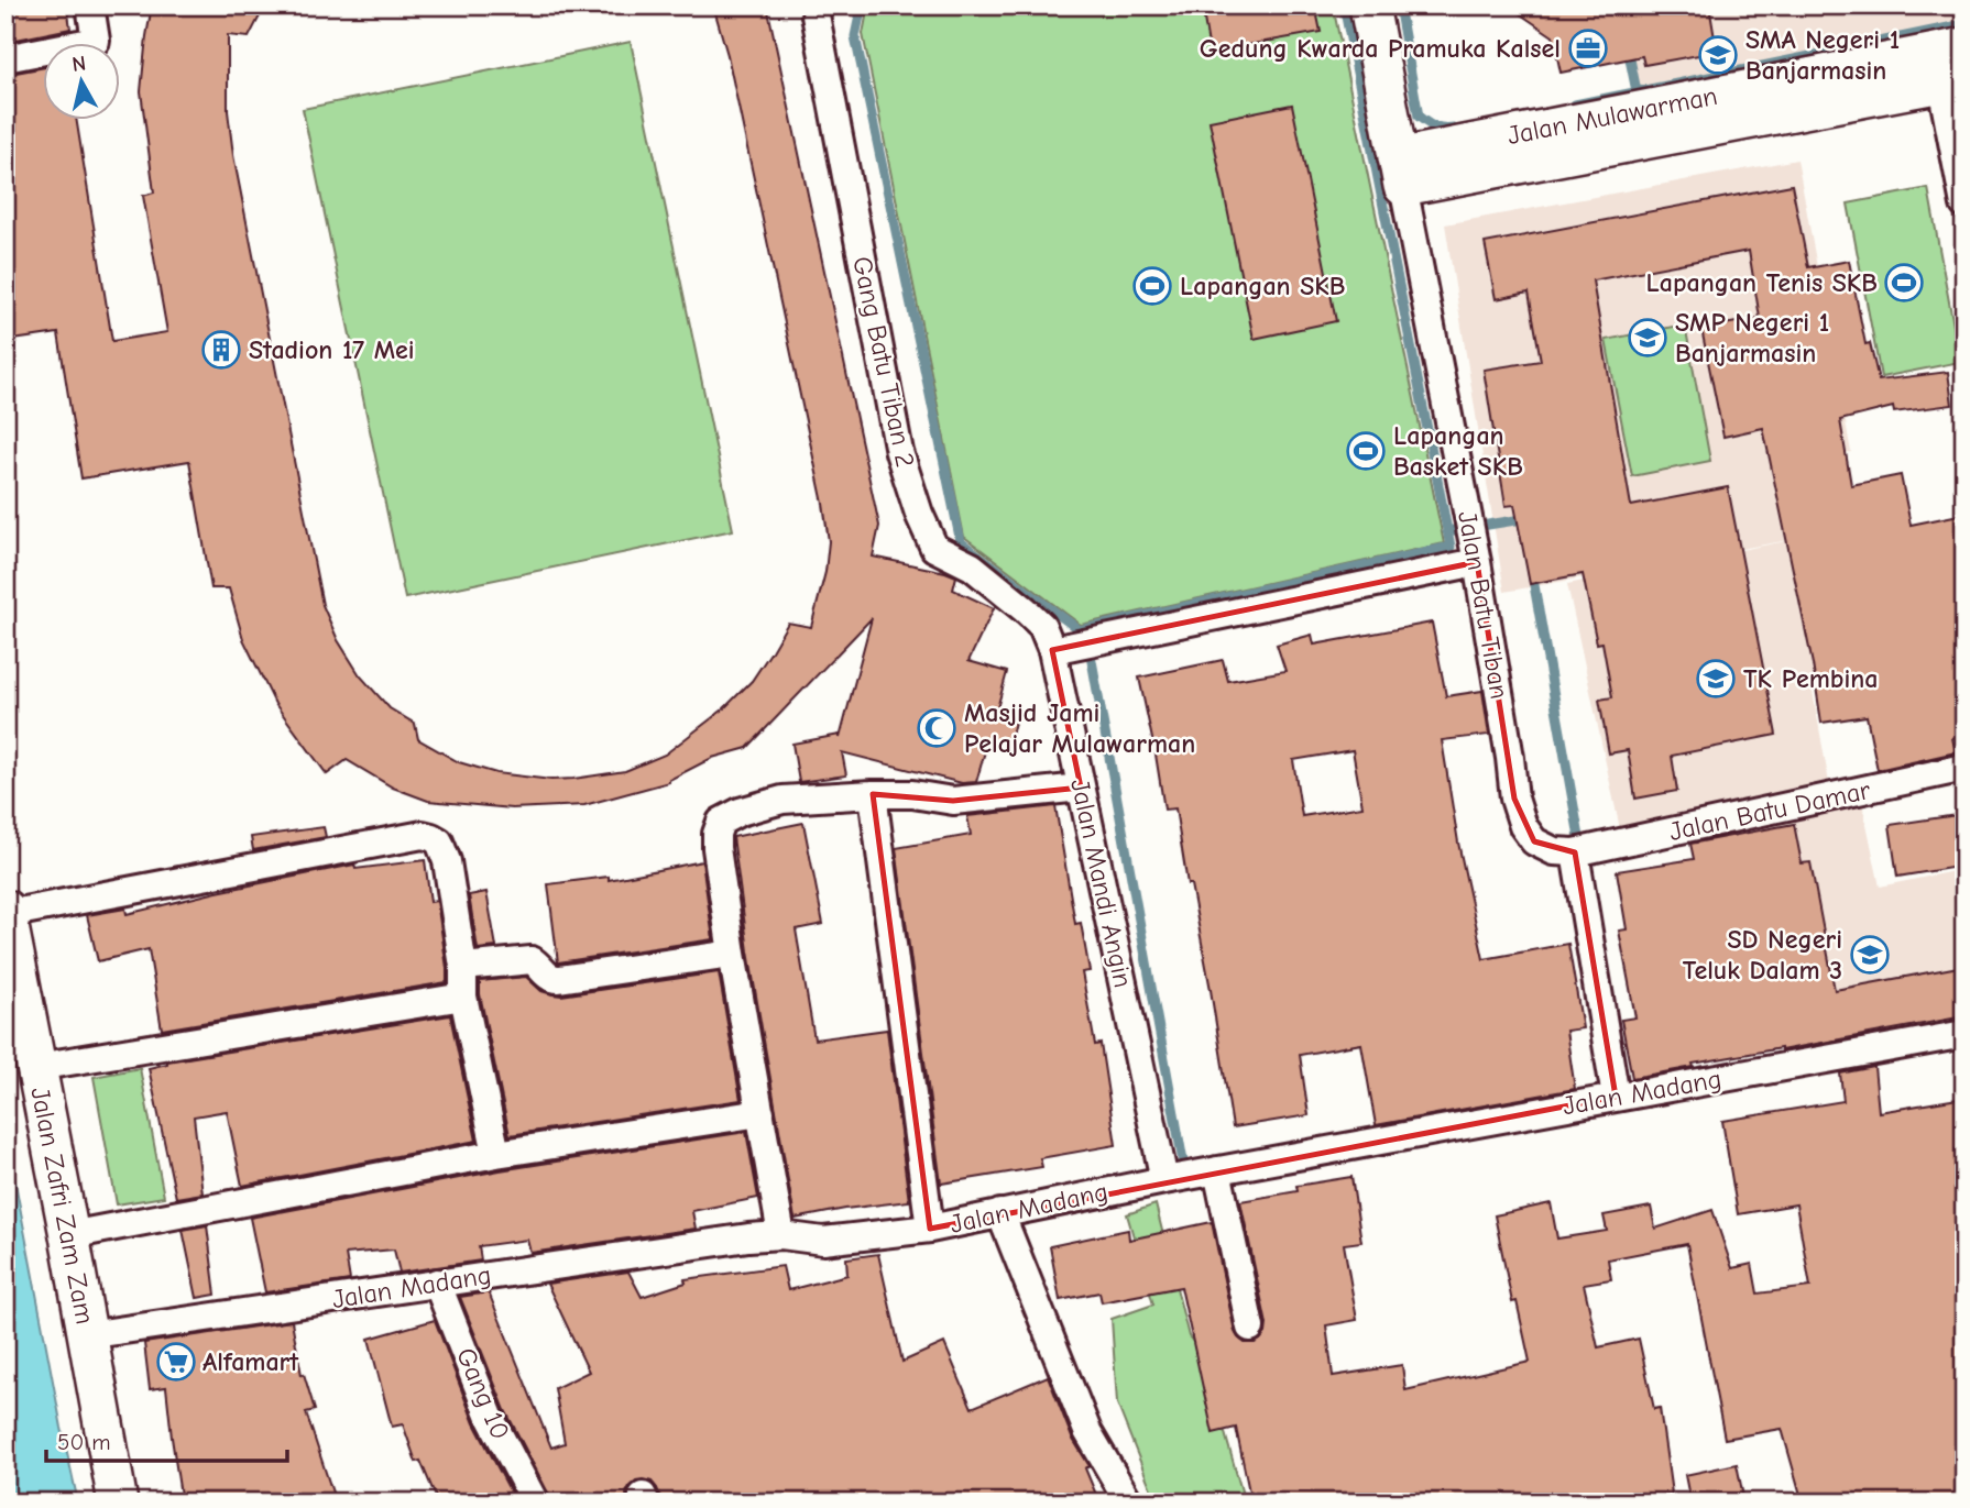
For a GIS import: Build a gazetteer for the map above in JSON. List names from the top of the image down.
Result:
{
  "streets": {
    "street": [
      "Jalan Mulawarman",
      "Gang Batu Tiban 2",
      "Jalan Batu Tiban",
      "Jalan Batu Damar",
      "Jalan Mandi Angin",
      "Jalan Madang",
      "Jalan Zafri Zam Zam",
      "Gang 10"
    ]
  },
  "crossings": [
    ["Jalan Mulawarman", "Jalan Batu Tiban"],
    ["Gang Batu Tiban 2", "Jalan Mandi Angin"],
    ["Jalan Batu Tiban", "Jalan Batu Damar"],
    ["Jalan Mandi Angin", "Jalan Madang"],
    ["Jalan Madang", "Jalan Zafri Zam Zam"],
    ["Jalan Madang", "Gang 10"]
  ],
  "places": {
    "office": ["Gedung Kwarda Pramuka Kalsel"],
    "school or university": [
      "SMA Negeri 1 Banjarmasin",
      "SMP Negeri 1 Banjarmasin",
      "TK Pembina",
      "SD Negeri Teluk Dalam 3"
    ],
    "sports": ["Lapangan Tenis SKB", "Lapangan SKB", "Lapangan Basket SKB"],
    "building": ["Stadion 17 Mei"],
    "mosque": ["Masjid Jami Pelajar Mulawarman"],
    "supermarket": ["Alfamart"]
  },
  "scale_bar": "50 m",
  "north": "top"
}
